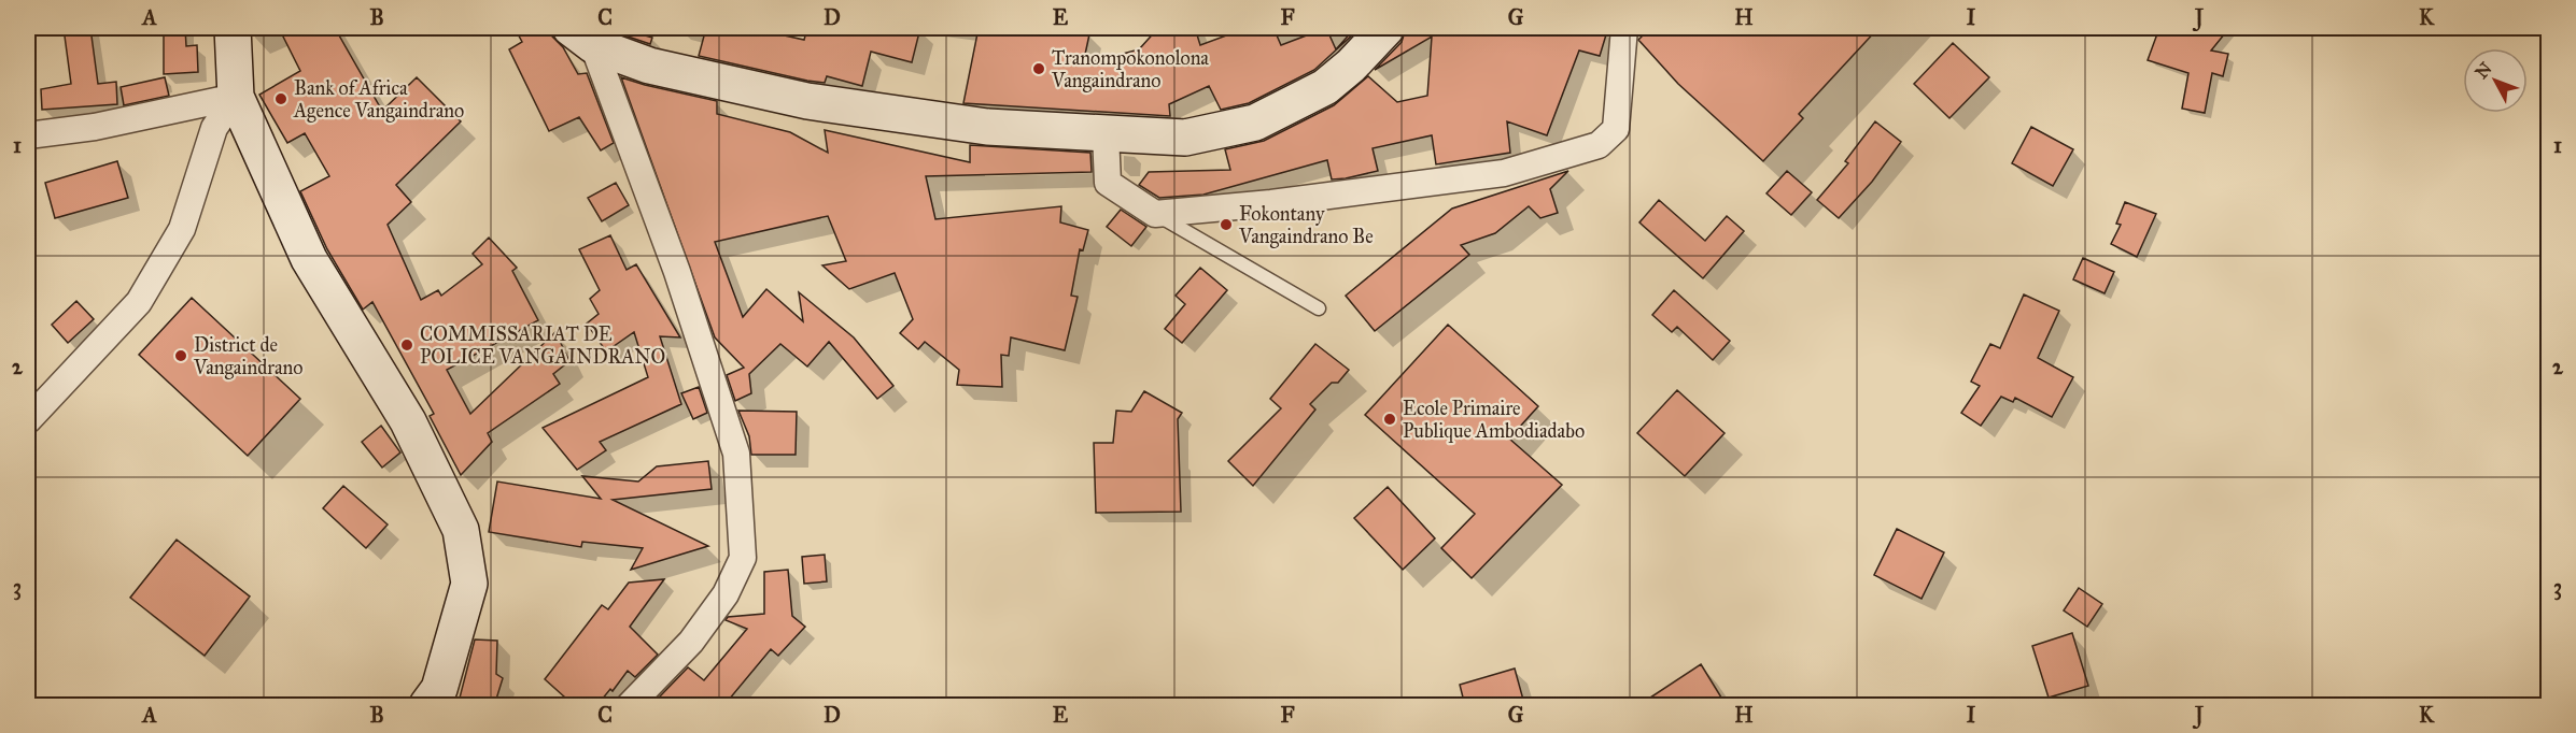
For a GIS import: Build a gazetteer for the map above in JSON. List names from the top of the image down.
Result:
{
  "places": [
    "Tranompokonolona Vangaindrano",
    "Bank of Africa Agence Vangaindrano",
    "Fokontany Vangaindrano Be",
    "COMMISSARIAT DE POLICE VANGAINDRANO",
    "District de Vangaindrano",
    "Ecole Primaire Publique Ambodiadabo"
  ],
  "north": "top left",
  "grid": {
    "columns": [
      "A",
      "B",
      "C",
      "D",
      "E",
      "F",
      "G",
      "H",
      "I",
      "J",
      "K"
    ],
    "rows": ["1", "2", "3"]
  }
}
